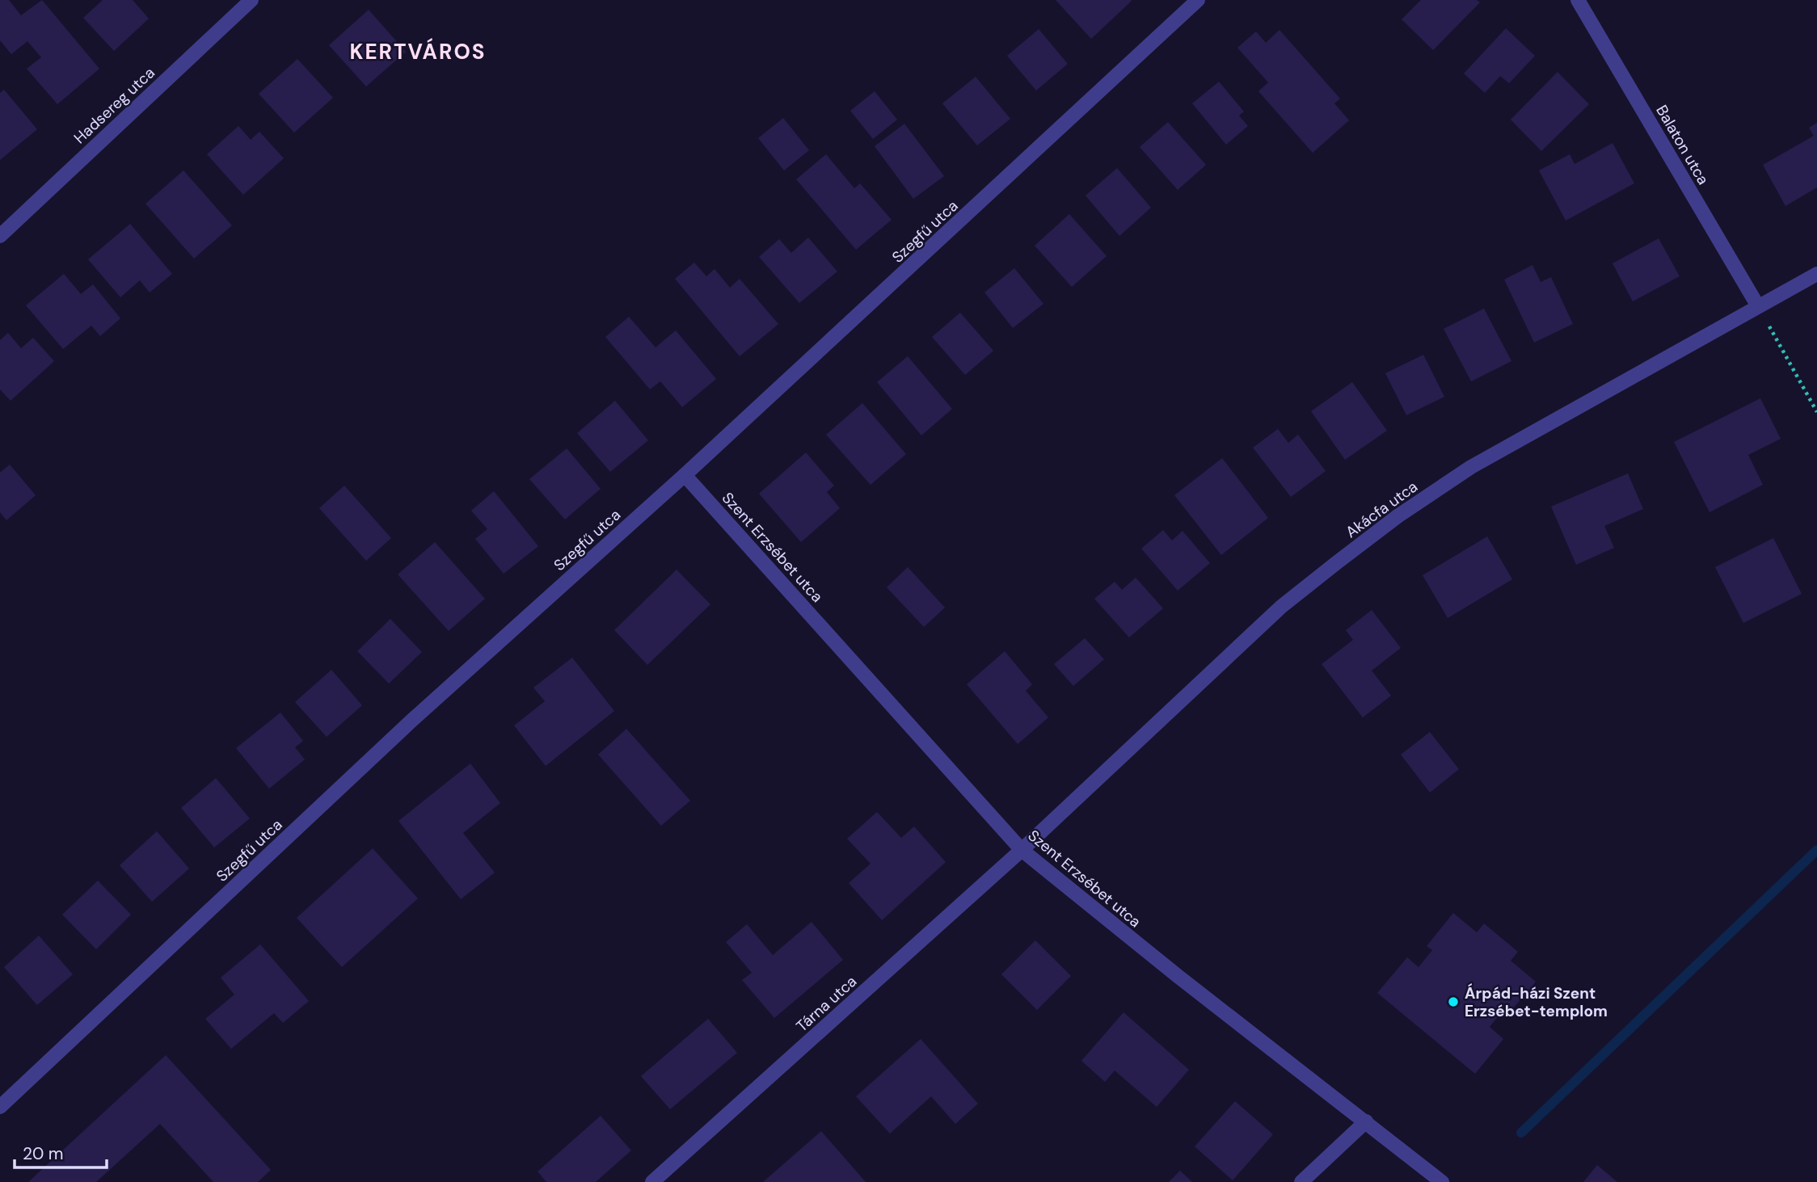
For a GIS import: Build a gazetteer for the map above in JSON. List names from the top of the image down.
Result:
{
  "streets": {
    "street": [
      "Hadsereg utca",
      "Balaton utca",
      "Szegfű utca",
      "Akácfa utca",
      "Szent Erzsébet utca",
      "Tárna utca"
    ]
  },
  "crossings": [
    ["Balaton utca", "Akácfa utca"],
    ["Szegfű utca", "Szent Erzsébet utca"],
    ["Akácfa utca", "Szent Erzsébet utca"],
    ["Akácfa utca", "Tárna utca"],
    ["Szent Erzsébet utca", "Tárna utca"]
  ],
  "districts": ["KERTVÁROS"],
  "places": ["Árpád-házi Szent Erzsébet-templom"],
  "scale_bar": "20 m"
}
